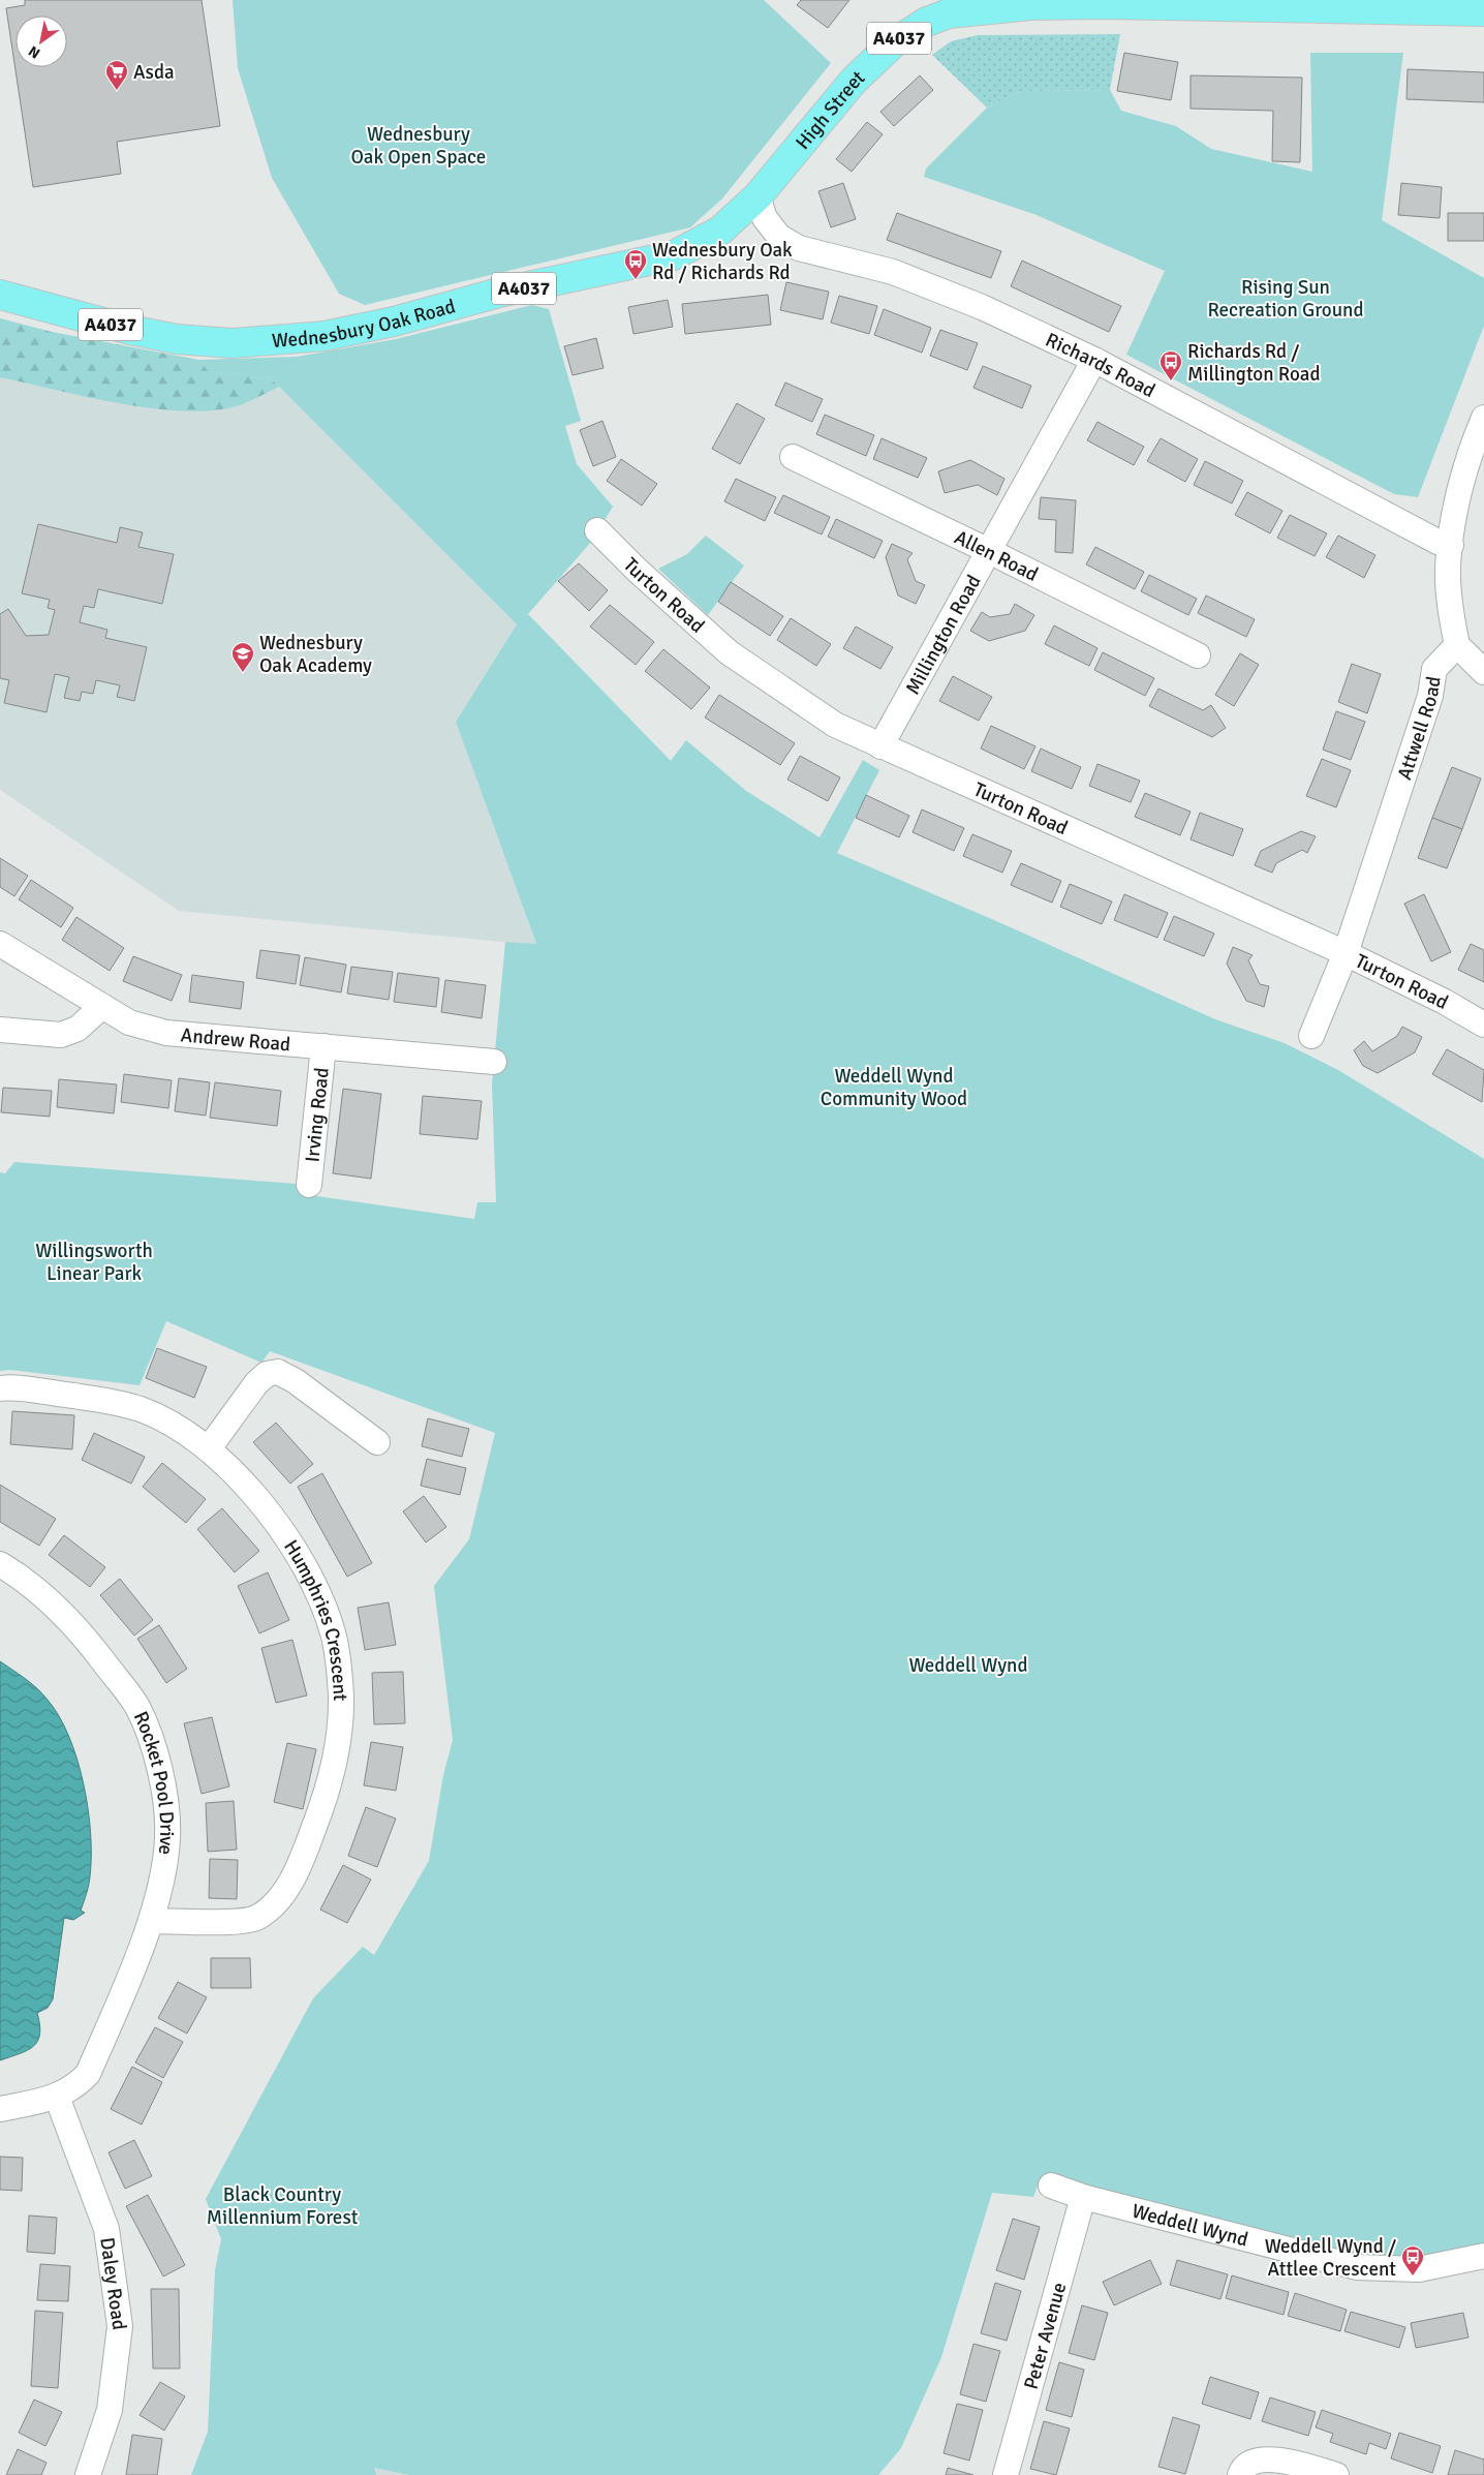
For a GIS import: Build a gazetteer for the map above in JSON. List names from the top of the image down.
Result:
{
  "streets": {
    "main road": ["A4037", "High Street", "Wednesbury Oak Road"],
    "street": [
      "Richards Road",
      "Allen Road",
      "Turton Road",
      "Millington Road",
      "Attwell Road",
      "Andrew Road",
      "Irving Road",
      "Humphries Crescent",
      "Rocket Pool Drive",
      "Weddell Wynd",
      "Daley Road",
      "Peter Avenue"
    ]
  },
  "crossings": [
    ["High Street", "Wednesbury Oak Road"],
    ["High Street", "Richards Road"],
    ["Richards Road", "Millington Road"],
    ["Allen Road", "Millington Road"],
    ["Turton Road", "Millington Road"],
    ["Turton Road", "Attwell Road"],
    ["Andrew Road", "Irving Road"],
    ["Humphries Crescent", "Rocket Pool Drive"],
    ["Rocket Pool Drive", "Daley Road"],
    ["Weddell Wynd", "Peter Avenue"]
  ],
  "parks": [
    "Wednesbury Oak Open Space",
    "Rising Sun Recreation Ground",
    "Weddell Wynd Community Wood",
    "Willingsworth Linear Park",
    "Weddell Wynd",
    "Black Country Millennium Forest"
  ],
  "places": {
    "supermarket": ["Asda"],
    "bus stop": ["Wednesbury Oak Rd / Richards Rd", "Richards Rd / Millington Road", "Weddell Wynd / Attlee Crescent"],
    "school or university": ["Wednesbury Oak Academy"]
  },
  "north": "bottom left"
}
